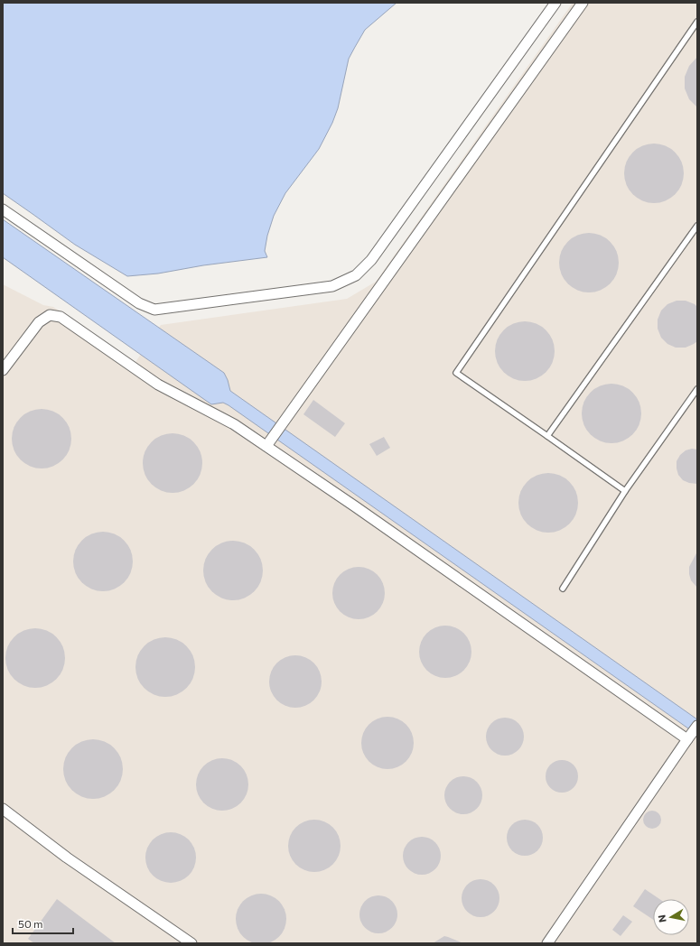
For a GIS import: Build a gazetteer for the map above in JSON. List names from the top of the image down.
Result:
{
  "scale_bar": "50 m",
  "north": "left"
}
